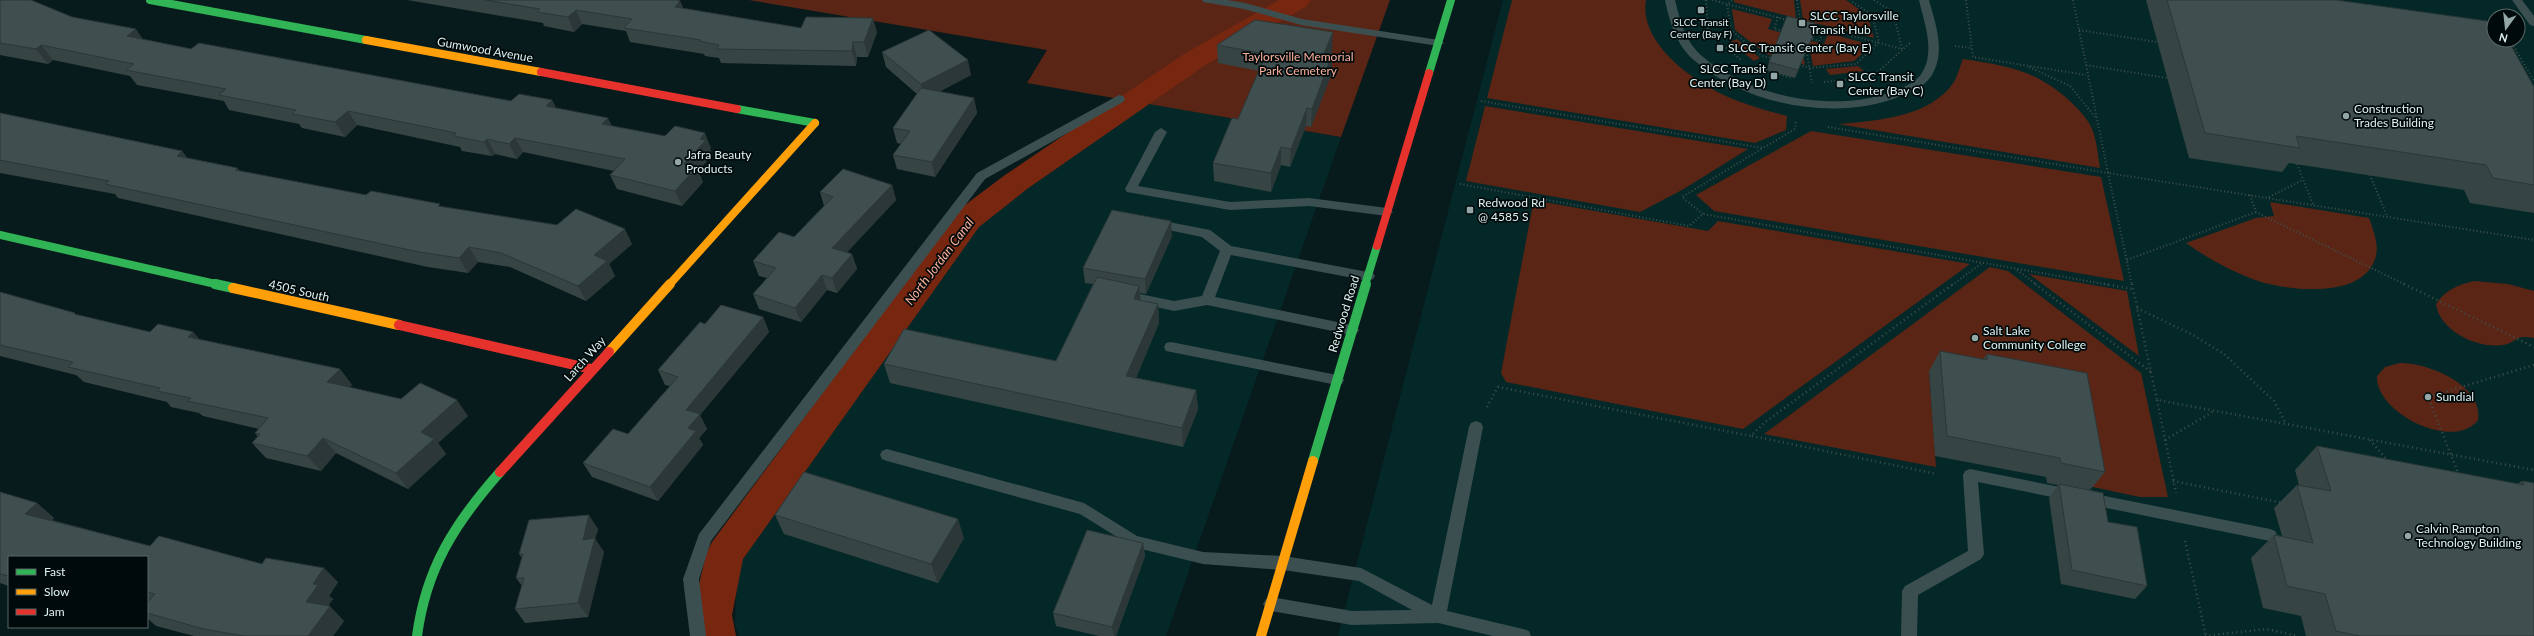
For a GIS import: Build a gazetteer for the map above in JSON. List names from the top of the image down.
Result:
{
  "streets": {
    "street": [
      "Gumwood Avenue",
      "4505 South",
      "Redwood Road",
      "Larch Way"
    ]
  },
  "crossings": [
    ["Gumwood Avenue", "Larch Way"],
    ["4505 South", "Larch Way"]
  ],
  "water": ["North Jordan Canal"],
  "parks": ["Taylorsville Memorial Park Cemetery"],
  "places": {
    "transit": [
      "SLCC Transit Center (Bay F)",
      "SLCC Taylorsville Transit Hub",
      "SLCC Transit Center (Bay E)",
      "SLCC Transit Center (Bay D)",
      "SLCC Transit Center (Bay C)",
      "Redwood Rd @ 4585 S"
    ],
    "other": [
      "Construction Trades Building",
      "Jafra Beauty Products",
      "Salt Lake Community College",
      "Sundial",
      "Calvin Rampton Technology Building"
    ]
  },
  "legend": ["Fast", "Slow", "Jam"],
  "north": "bottom"
}
